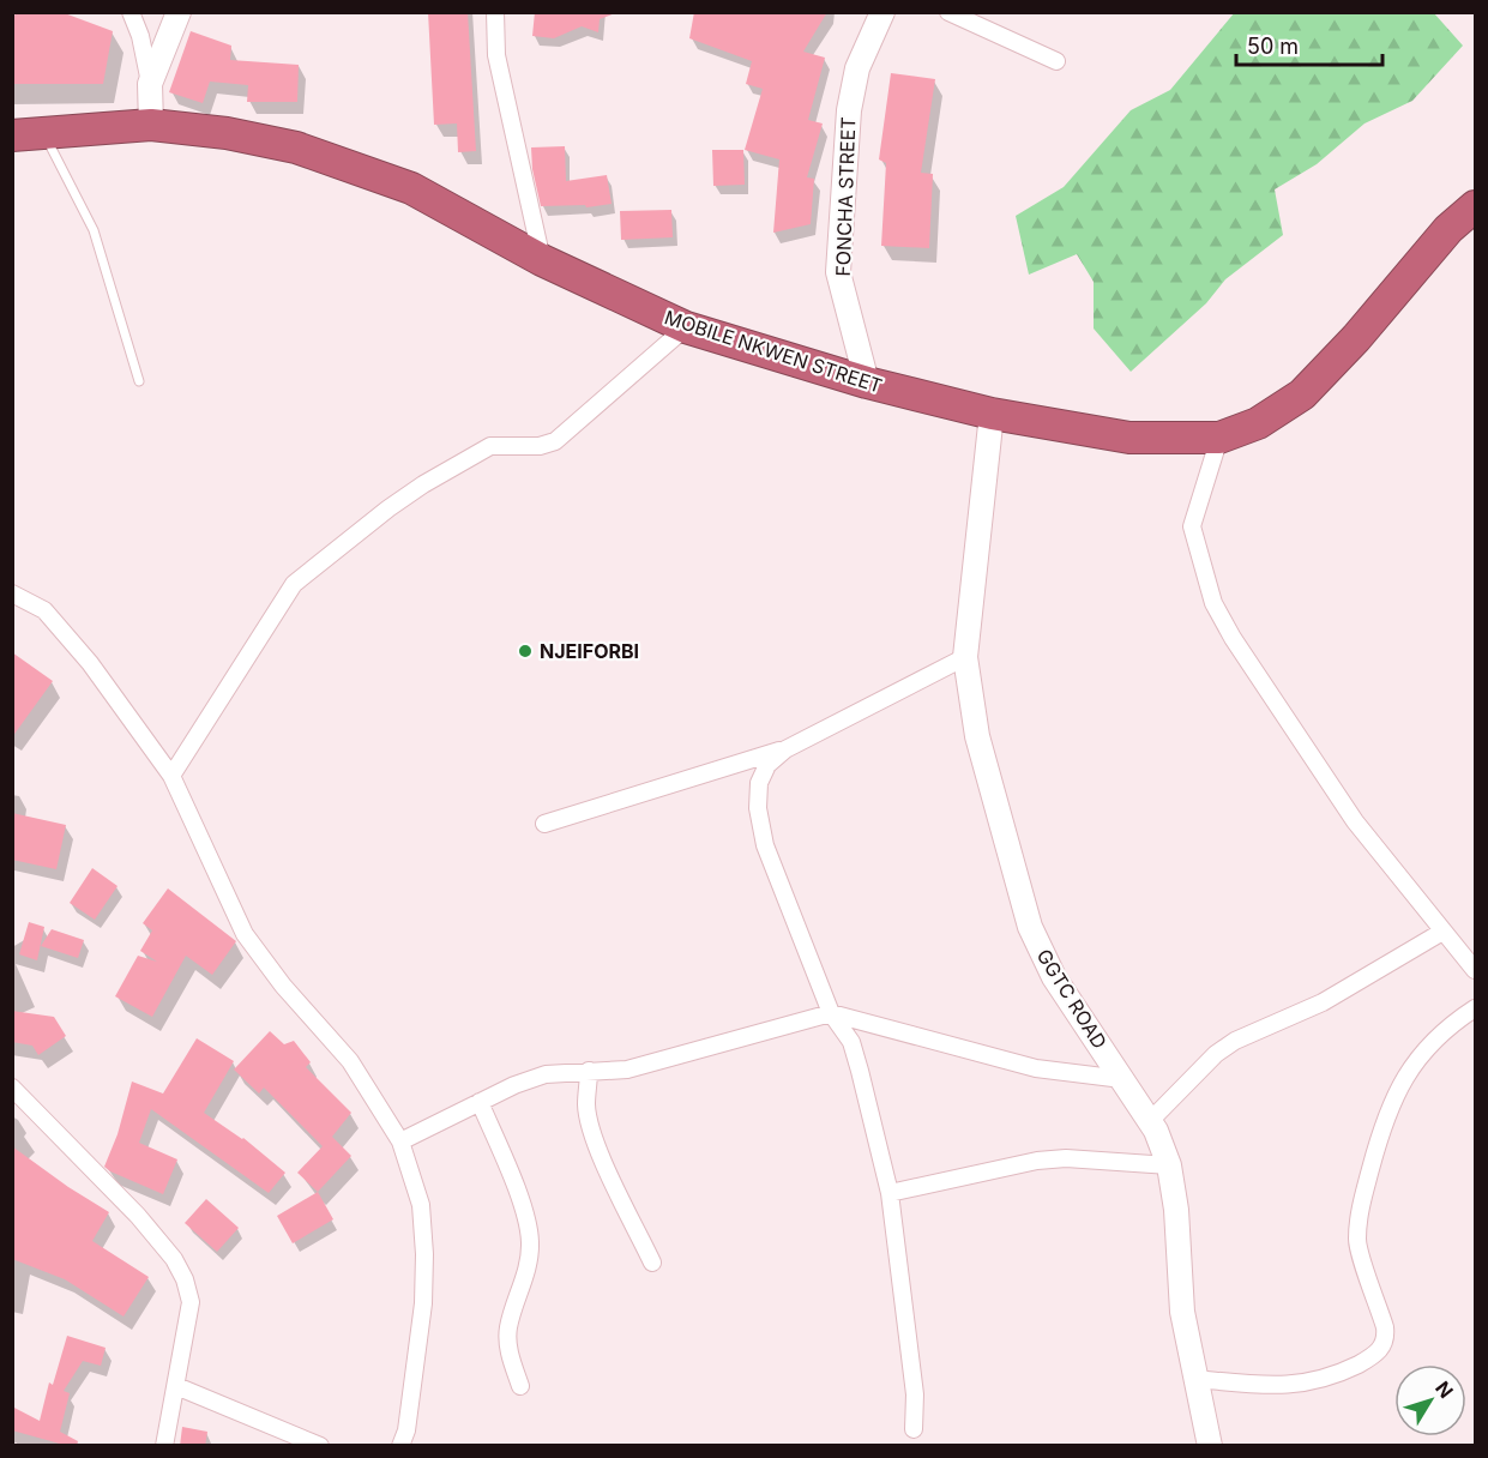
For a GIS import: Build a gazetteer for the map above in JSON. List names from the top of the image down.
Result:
{
  "streets": {
    "highway": ["MOBILE NKWEN STREET"],
    "street": ["FONCHA STREET", "GGTC ROAD"]
  },
  "crossings": [
    ["FONCHA STREET", "MOBILE NKWEN STREET"],
    ["MOBILE NKWEN STREET", "GGTC ROAD"]
  ],
  "places": ["NJEIFORBI"],
  "scale_bar": "50 m",
  "north": "top right"
}
